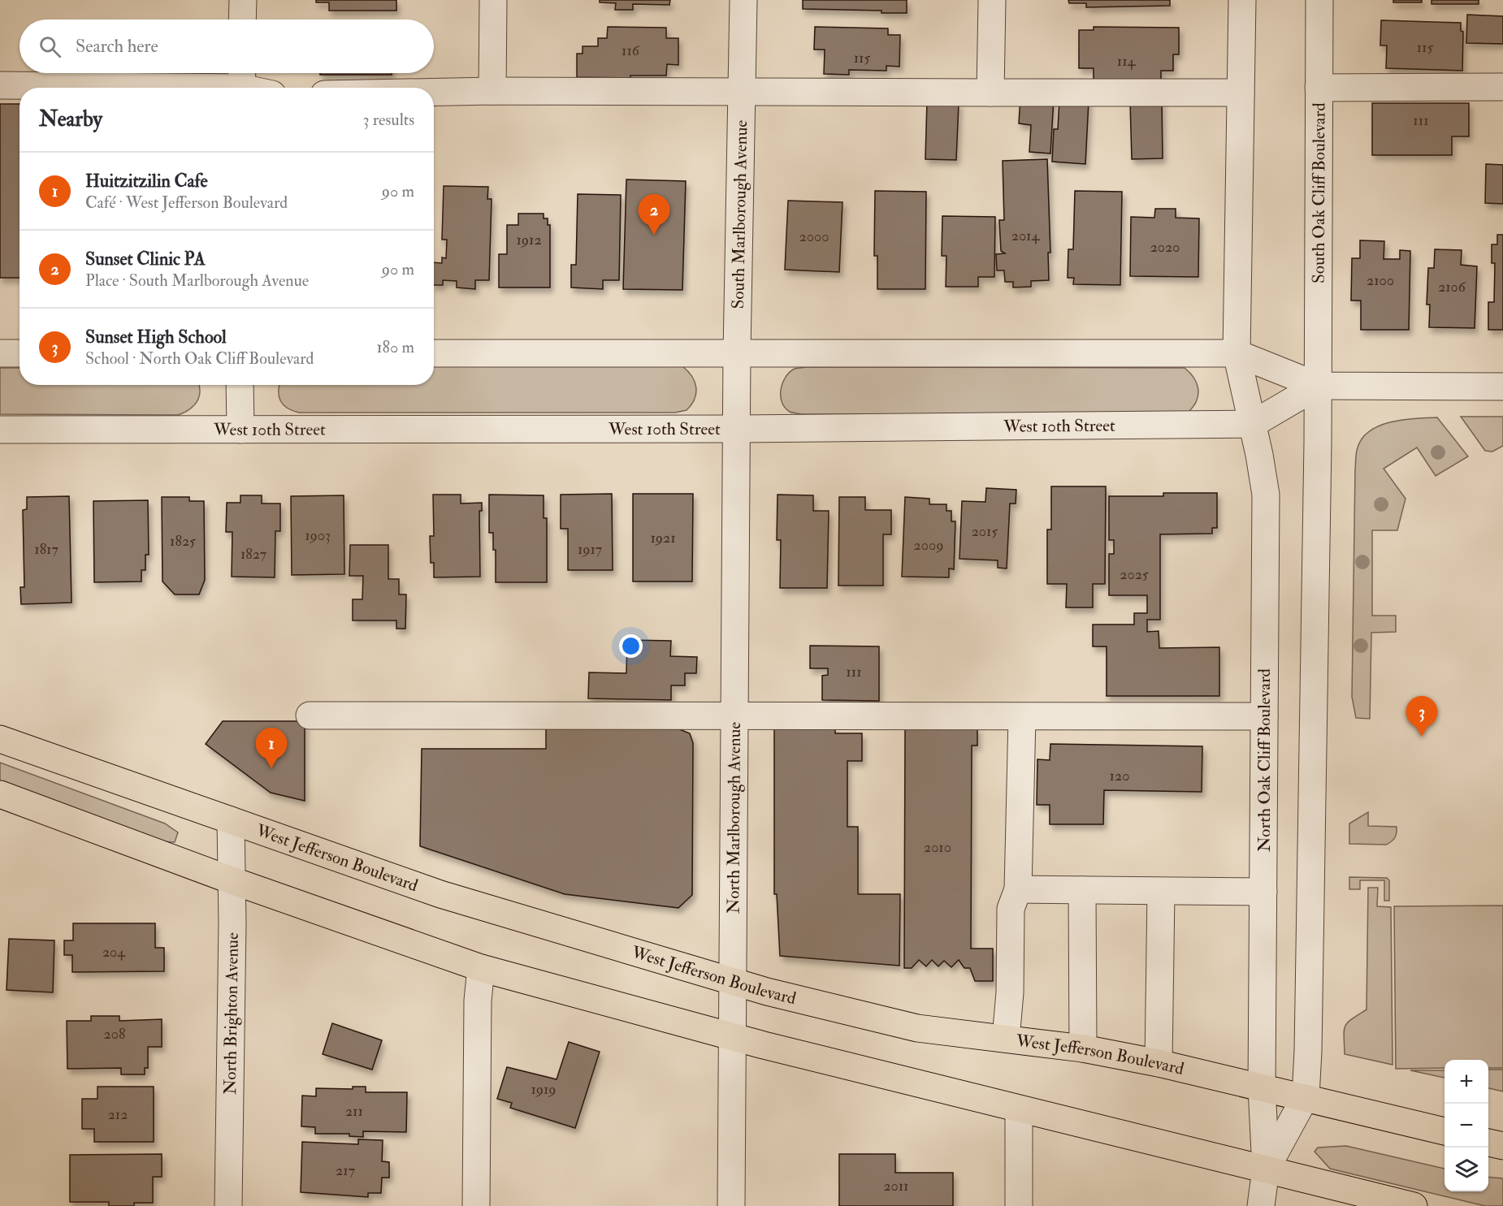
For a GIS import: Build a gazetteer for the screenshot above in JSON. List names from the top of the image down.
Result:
{
  "streets": {
    "main road": ["West Jefferson Boulevard"],
    "street": [
      "South Oak Cliff Boulevard",
      "South Marlborough Avenue",
      "West 10th Street",
      "North Oak Cliff Boulevard",
      "North Marlborough Avenue",
      "North Brighton Avenue"
    ]
  },
  "crossings": [
    ["South Oak Cliff Boulevard", "West 10th Street"],
    ["South Oak Cliff Boulevard", "North Oak Cliff Boulevard"],
    ["South Marlborough Avenue", "West 10th Street"],
    ["South Marlborough Avenue", "North Marlborough Avenue"],
    ["West 10th Street", "North Oak Cliff Boulevard"],
    ["West 10th Street", "North Marlborough Avenue"],
    ["North Oak Cliff Boulevard", "West Jefferson Boulevard"],
    ["North Marlborough Avenue", "West Jefferson Boulevard"],
    ["West Jefferson Boulevard", "North Brighton Avenue"]
  ],
  "house_numbers": [
    "115",
    "116",
    "115",
    "114",
    "111",
    "2014",
    "2000",
    "1912",
    "2020",
    "2100",
    "2106",
    "2015",
    "1903",
    "1921",
    "1825",
    "2009",
    "1817",
    "1917",
    "1827",
    "2025",
    "111",
    "120",
    "2010",
    "204",
    "208",
    "1919",
    "211",
    "212",
    "217",
    "2011"
  ],
  "page": {
    "search": "Search here",
    "heading": ["Nearby", "3 results"],
    "list": [
      {
        "mark": "1",
        "name": "Huitzitzilin Cafe",
        "note": "Café · West Jefferson Boulevard",
        "value": "90 m"
      },
      {
        "mark": "2",
        "name": "Sunset Clinic PA",
        "note": "Place · South Marlborough Avenue",
        "value": "90 m"
      },
      {
        "mark": "3",
        "name": "Sunset High School",
        "note": "School · North Oak Cliff Boulevard",
        "value": "180 m"
      }
    ],
    "pins": ["2", "3", "1"],
    "map_buttons": ["+", "−"]
  }
}
